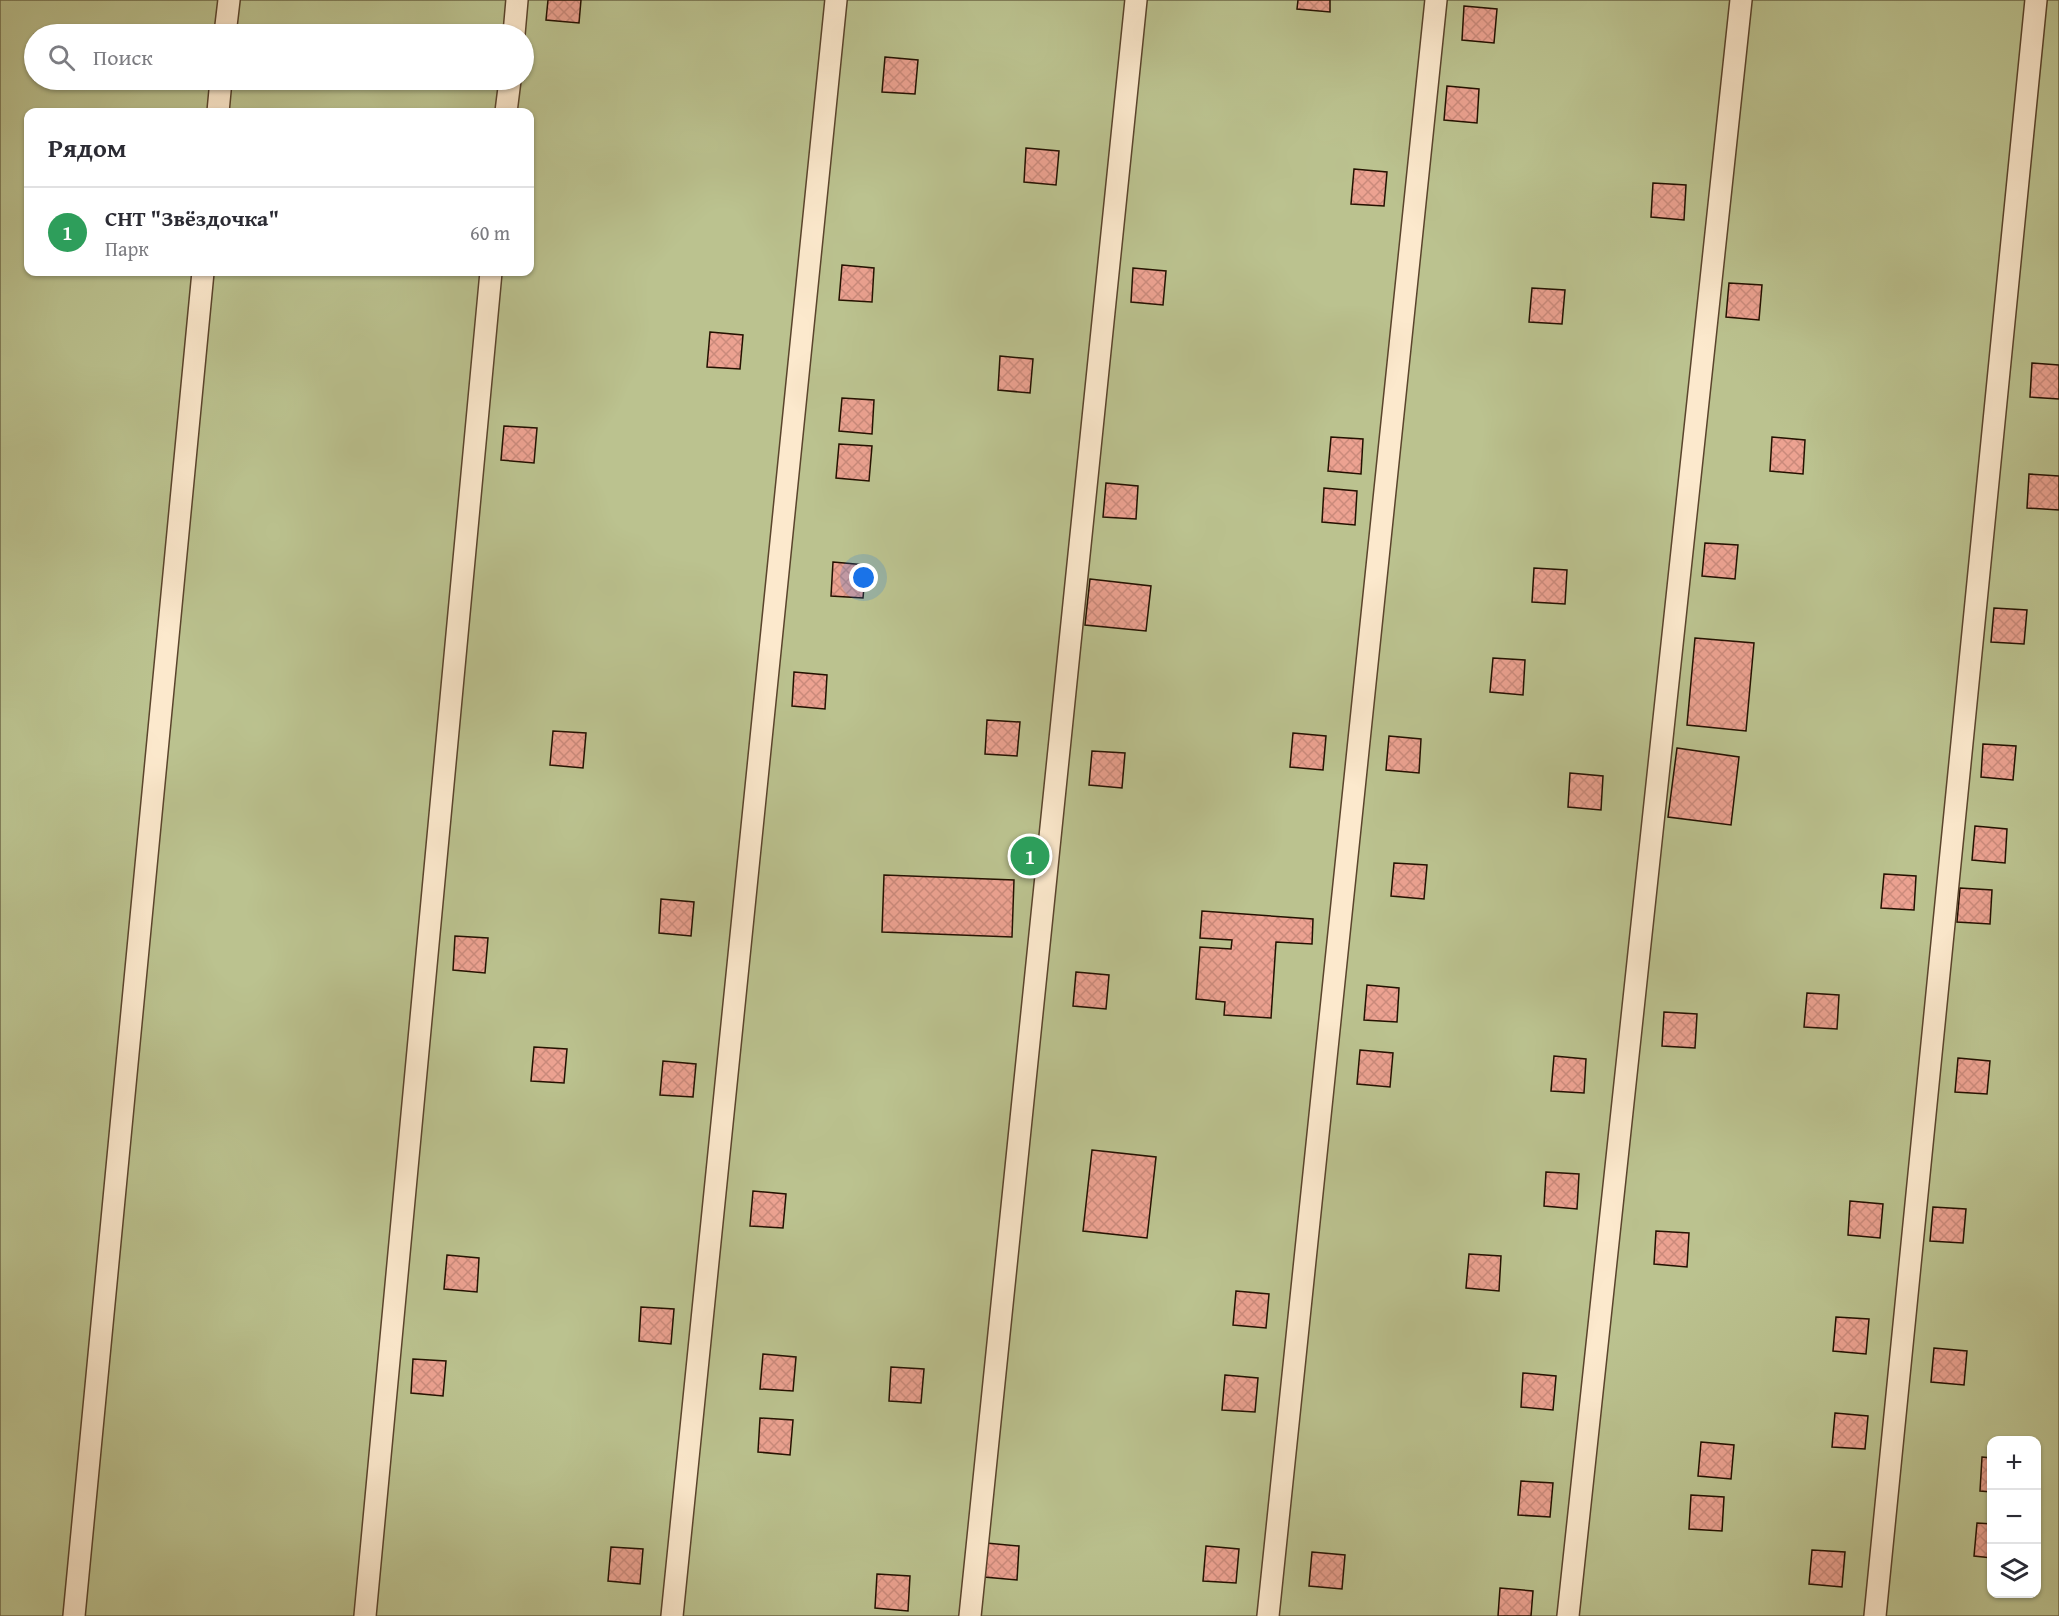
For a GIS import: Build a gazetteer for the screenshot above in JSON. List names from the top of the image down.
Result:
{
  "page": {
    "search": "Поиск",
    "heading": "Рядом",
    "list": [
      {
        "mark": "1",
        "name": "СНТ \"Звёздочка\"",
        "note": "Парк",
        "value": "60 m"
      }
    ],
    "pins": "1",
    "map_buttons": ["+", "−"]
  }
}
